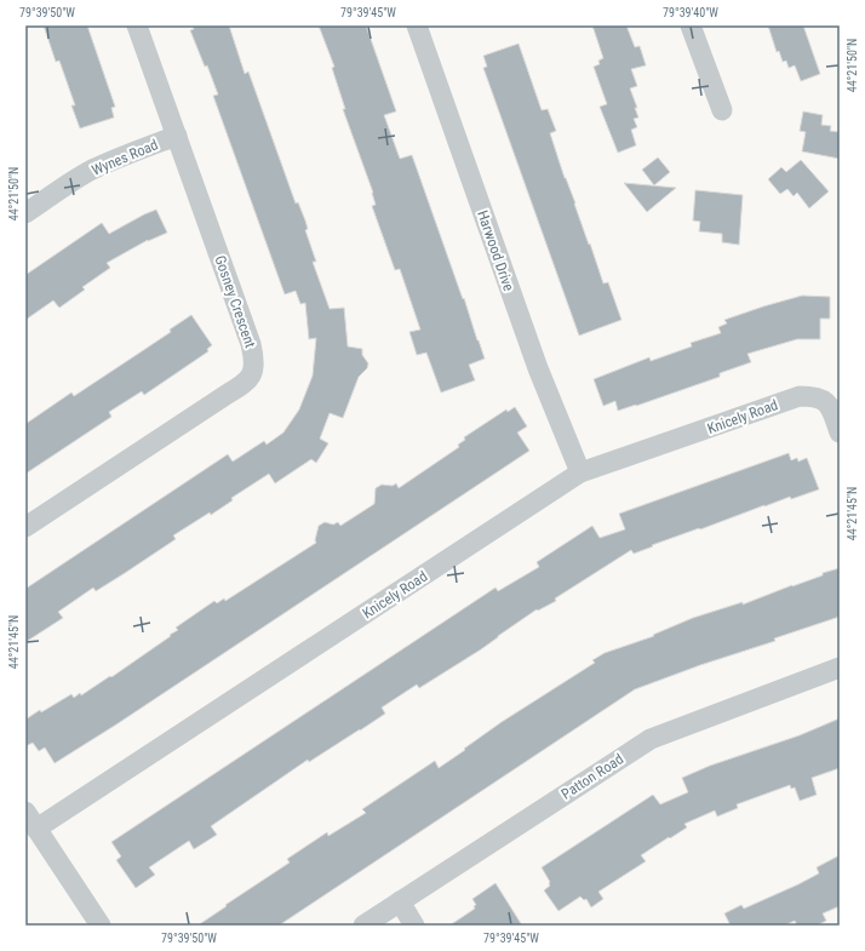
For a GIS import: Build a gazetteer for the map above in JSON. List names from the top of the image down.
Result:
{
  "streets": {
    "street": [
      "Wynes Road",
      "Harwood Drive",
      "Gosney Crescent",
      "Knicely Road",
      "Patton Road"
    ]
  },
  "crossings": [
    ["Wynes Road", "Gosney Crescent"],
    ["Harwood Drive", "Knicely Road"]
  ],
  "coordinates": [
    "79°39'50\"W",
    "79°39'45\"W",
    "79°39'40\"W",
    "44°21'50\"N",
    "44°21'45\"N"
  ]
}
